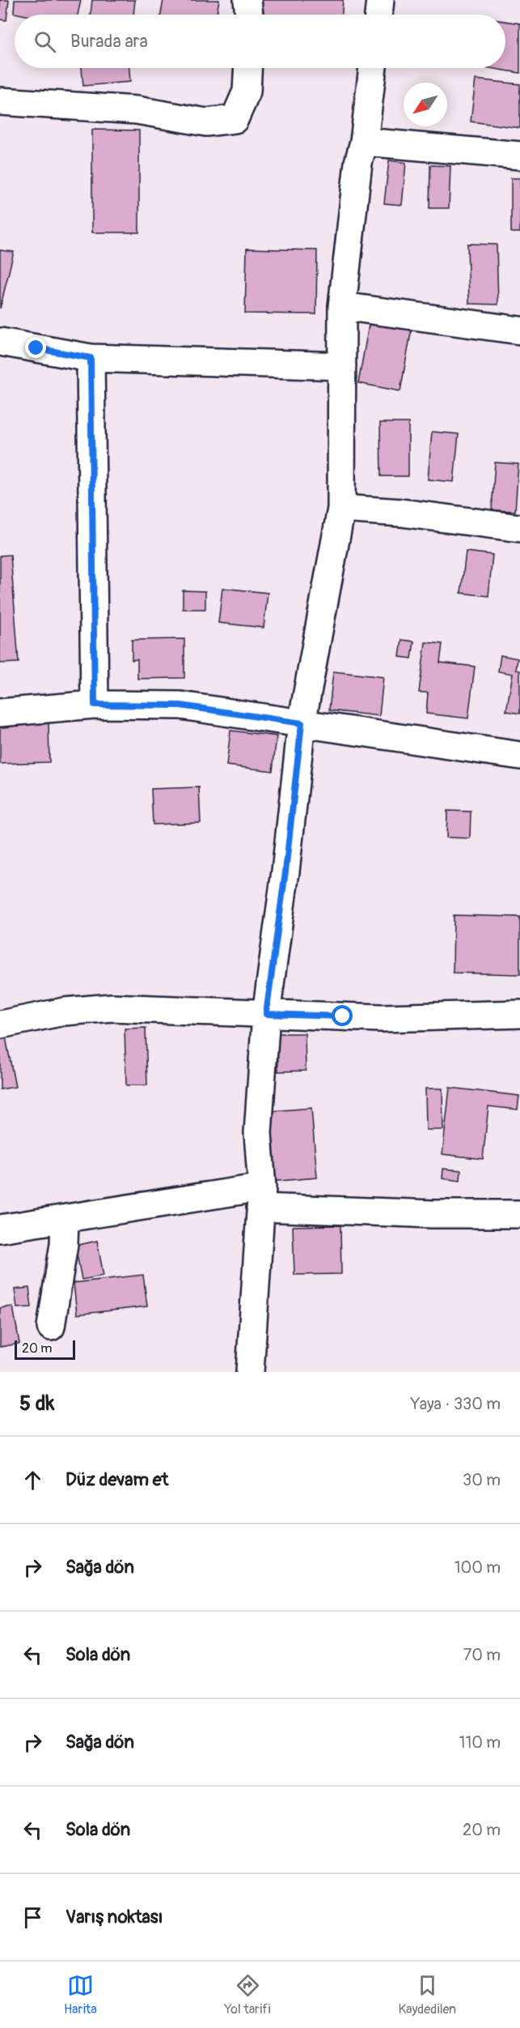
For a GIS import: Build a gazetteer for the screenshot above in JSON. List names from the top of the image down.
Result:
{
  "scale_bar": "20 m",
  "north": "bottom left",
  "page": {
    "search": "Burada ara",
    "scale": "20 m",
    "heading": ["5 dk", "Yaya · 330 m"],
    "list": [
      ["Düz devam et", "30 m"],
      ["Sağa dön", "100 m"],
      ["Sola dön", "70 m"],
      ["Sağa dön", "110 m"],
      ["Sola dön", "20 m"],
      "Varış noktası"
    ],
    "nav": ["Harita", "Yol tarifi", "Kaydedilen"]
  }
}
